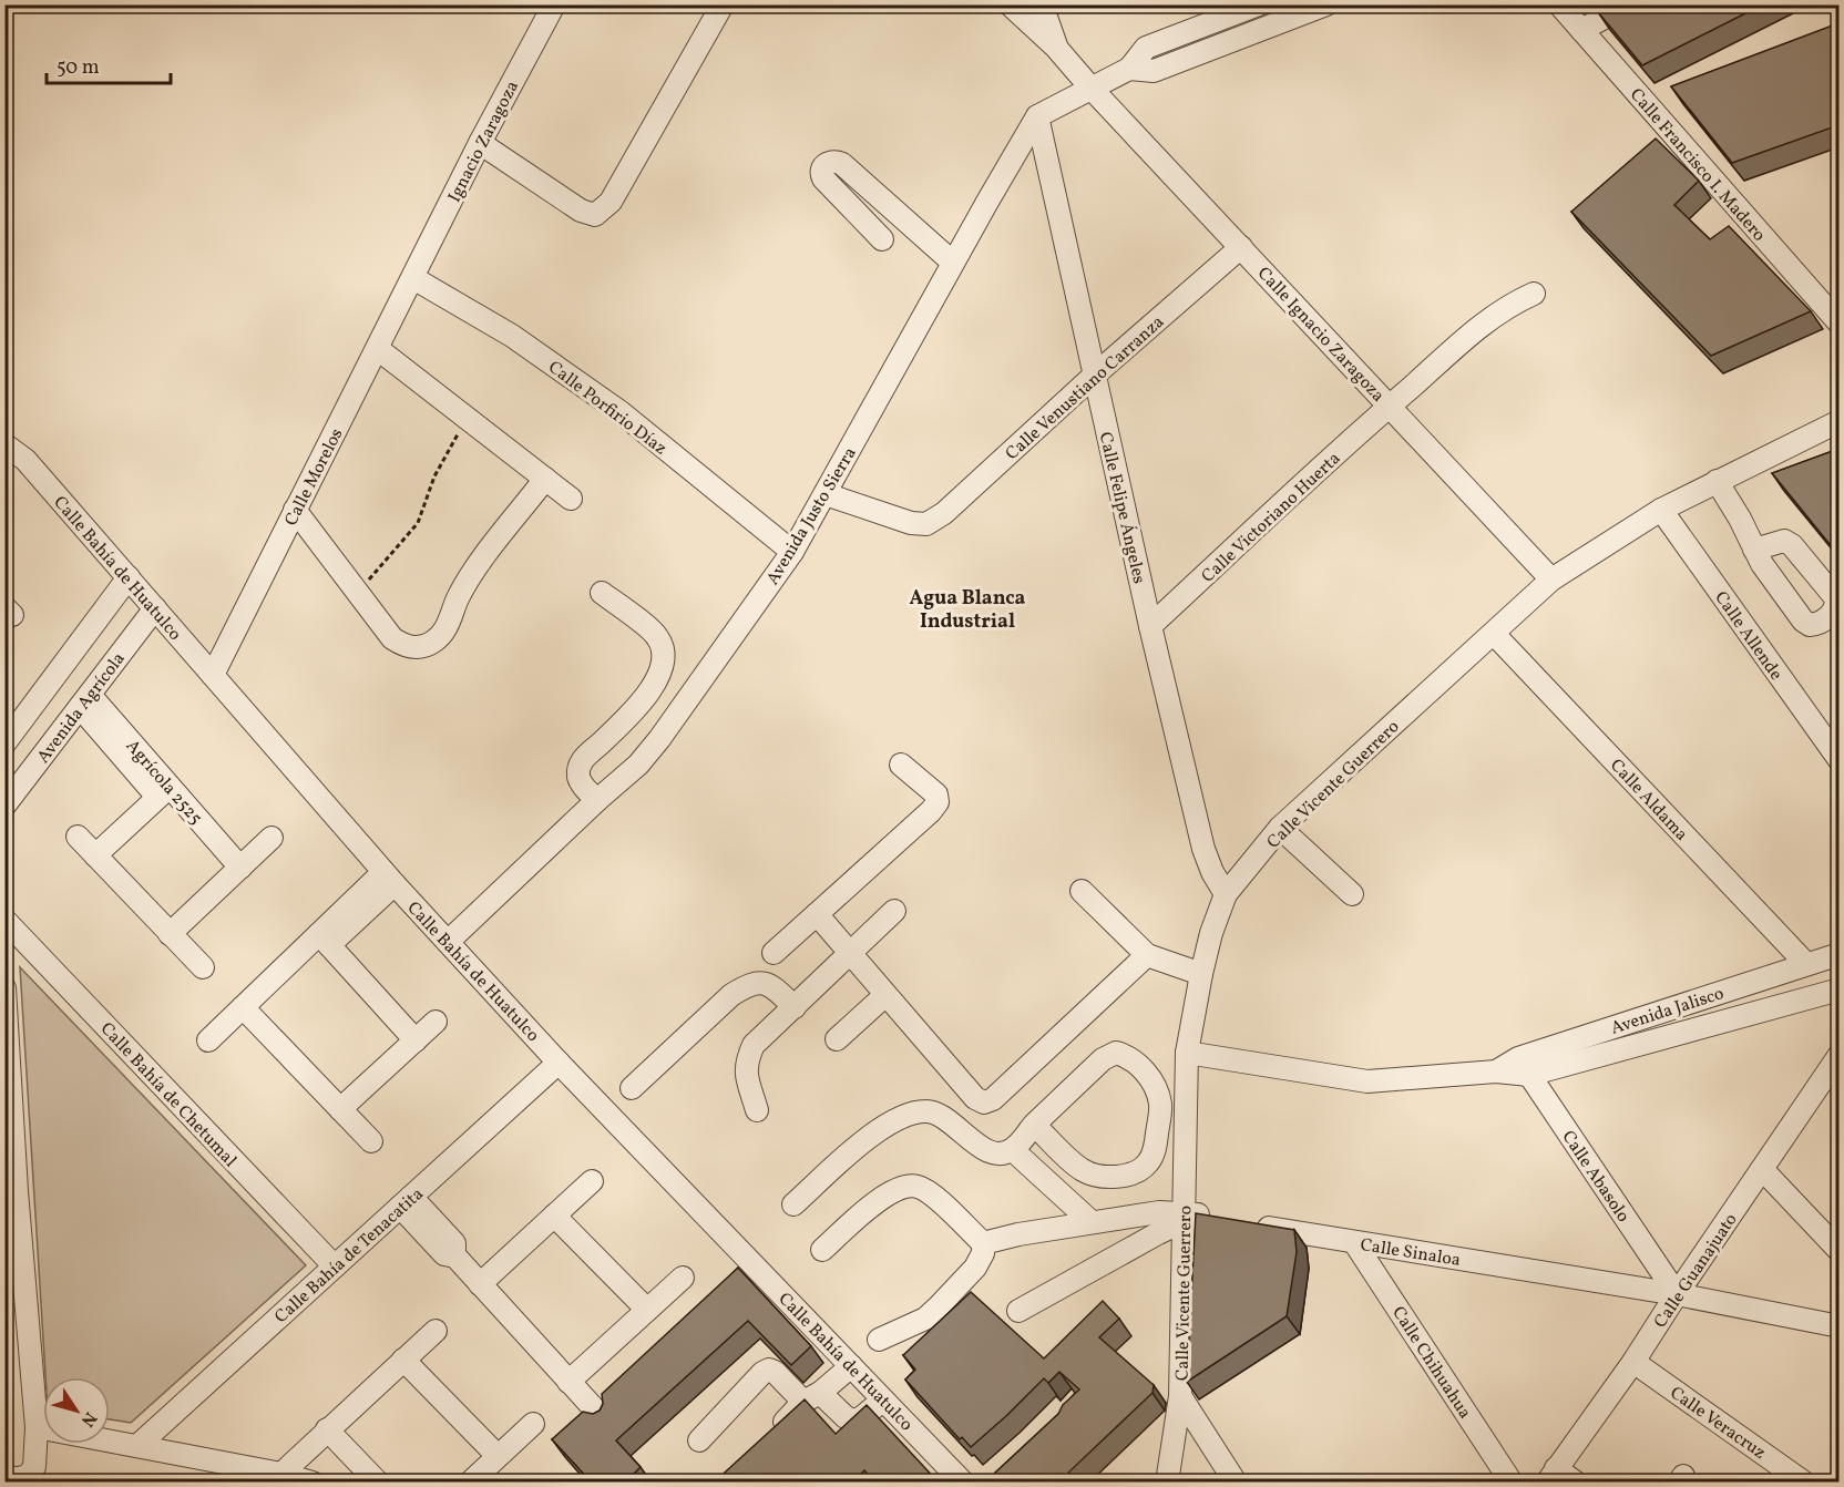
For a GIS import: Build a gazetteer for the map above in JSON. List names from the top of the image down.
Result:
{
  "streets": {
    "street": [
      "Ignacio Zaragoza",
      "Calle Francisco I. Madero",
      "Calle Ignacio Zaragoza",
      "Calle Venustiano Carranza",
      "Calle Porfirio Díaz",
      "Calle Morelos",
      "Calle Felipe Ángeles",
      "Avenida Justo Sierra",
      "Calle Victoriano Huerta",
      "Calle Bahía de Huatulco",
      "Calle Allende",
      "Avenida Agrícola",
      "Agrícola 2525",
      "Calle Vicente Guerrero",
      "Calle Aldama",
      "Avenida Jalisco",
      "Calle Bahía de Chetumal",
      "Calle Abasolo",
      "Calle Sinaloa",
      "Calle Bahía de Tenacatita",
      "Calle Guanajuato",
      "Calle Chihuahua",
      "Calle Veracruz"
    ]
  },
  "crossings": [
    ["Ignacio Zaragoza", "Calle Porfirio Díaz"],
    ["Ignacio Zaragoza", "Calle Morelos"],
    ["Calle Ignacio Zaragoza", "Calle Venustiano Carranza"],
    ["Calle Ignacio Zaragoza", "Calle Victoriano Huerta"],
    ["Calle Ignacio Zaragoza", "Calle Vicente Guerrero"],
    ["Calle Venustiano Carranza", "Calle Felipe Ángeles"],
    ["Calle Venustiano Carranza", "Avenida Justo Sierra"],
    ["Calle Porfirio Díaz", "Calle Morelos"],
    ["Calle Porfirio Díaz", "Avenida Justo Sierra"],
    ["Calle Morelos", "Calle Bahía de Huatulco"],
    ["Calle Felipe Ángeles", "Avenida Justo Sierra"],
    ["Calle Felipe Ángeles", "Calle Victoriano Huerta"],
    ["Calle Felipe Ángeles", "Calle Vicente Guerrero"],
    ["Avenida Justo Sierra", "Calle Bahía de Huatulco"],
    ["Calle Bahía de Huatulco", "Avenida Agrícola"],
    ["Calle Bahía de Huatulco", "Calle Bahía de Tenacatita"],
    ["Calle Allende", "Calle Vicente Guerrero"],
    ["Avenida Agrícola", "Agrícola 2525"],
    ["Calle Vicente Guerrero", "Calle Aldama"],
    ["Calle Vicente Guerrero", "Avenida Jalisco"],
    ["Calle Aldama", "Avenida Jalisco"],
    ["Avenida Jalisco", "Calle Abasolo"],
    ["Calle Bahía de Chetumal", "Calle Bahía de Tenacatita"],
    ["Calle Abasolo", "Calle Sinaloa"],
    ["Calle Abasolo", "Calle Guanajuato"],
    ["Calle Sinaloa", "Calle Guanajuato"],
    ["Calle Sinaloa", "Calle Chihuahua"],
    ["Calle Guanajuato", "Calle Veracruz"]
  ],
  "districts": ["Agua Blanca Industrial"],
  "scale_bar": "50 m",
  "north": "bottom right"
}
